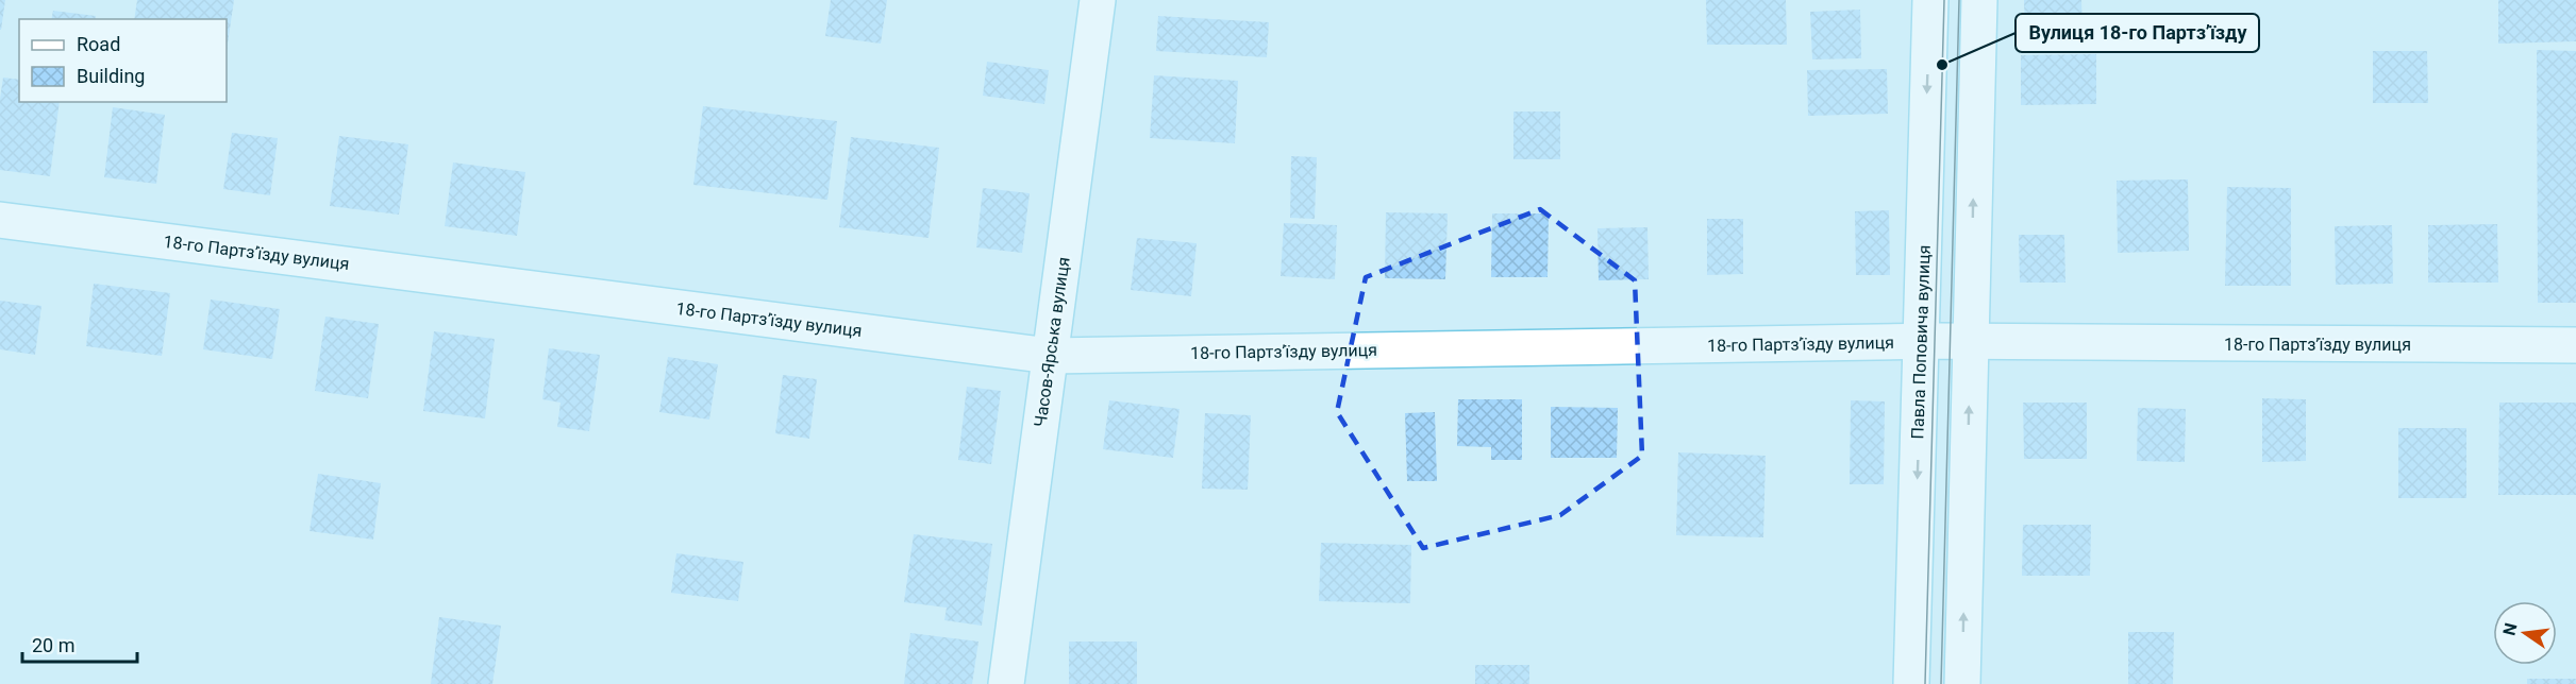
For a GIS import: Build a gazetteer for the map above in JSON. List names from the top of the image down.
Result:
{
  "streets": {
    "street": ["18-го Партз’їзду вулиця", "Часов-Ярська вулиця", "Павла Поповича вулиця"]
  },
  "crossings": [
    ["18-го Партз’їзду вулиця", "Часов-Ярська вулиця"],
    ["18-го Партз’їзду вулиця", "Павла Поповича вулиця"]
  ],
  "places": ["Вулиця 18-го Партз’їзду"],
  "legend": ["Road", "Building"],
  "scale_bar": "20 m",
  "north": "left"
}
